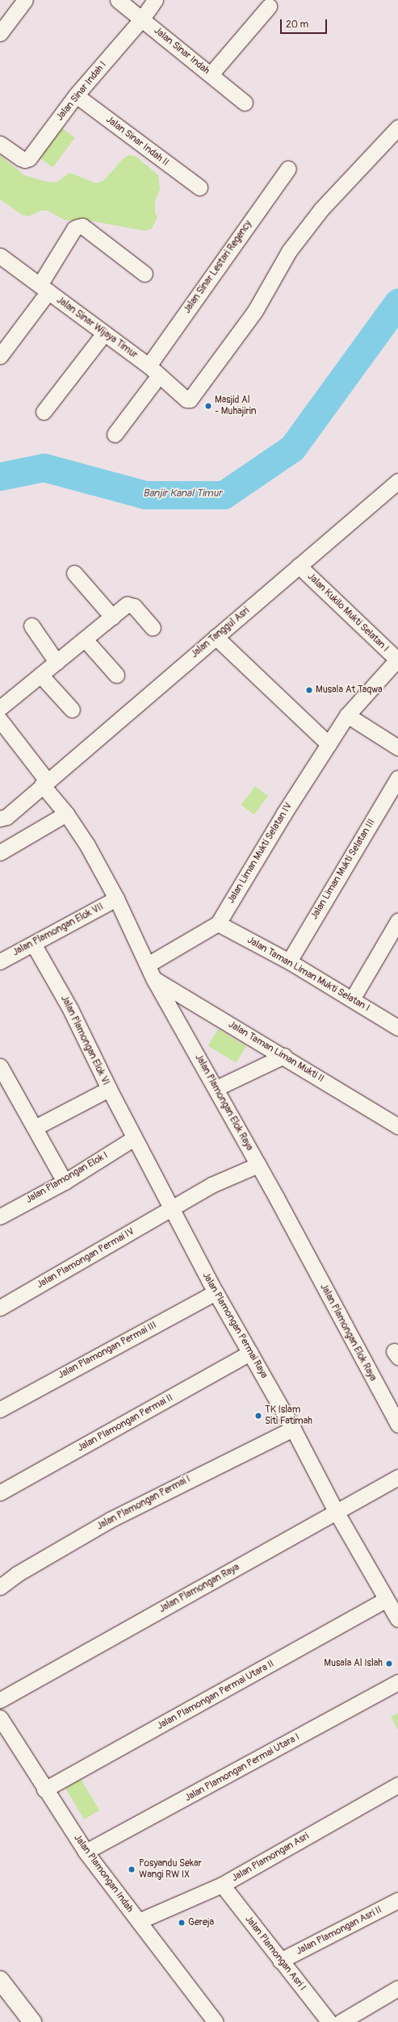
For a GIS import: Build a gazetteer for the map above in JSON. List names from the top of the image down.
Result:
{
  "streets": {
    "street": [
      "Jalan Sinar Indah",
      "Jalan Sinar Indah I",
      "Jalan Sinar Indah II",
      "Jalan Sinar Lestari Regency",
      "Jalan Sinar Wijaya Timur",
      "Jalan Kukilo Mukti Selatan I",
      "Jalan Tanggul Asri",
      "Jalan Liman Mukti Selatan IV",
      "Jalan Liman Mukti Selatan III",
      "Jalan Plamongan Elok VII",
      "Jalan Taman Liman Mukti Selatan I",
      "Jalan Plamongan Elok VI",
      "Jalan Taman Liman Mukti II",
      "Jalan Plamongan Elok Raya",
      "Jalan Plamongan Elok I",
      "Jalan Plamongan Permai IV",
      "Jalan Plamongan Permai Raya",
      "Jalan Plamongan Permai III",
      "Jalan Plamongan Permai II",
      "Jalan Plamongan Permai I",
      "Jalan Plamongan Raya",
      "Jalan Plamongan Permai Utara II",
      "Jalan Plamongan Permai Utara I",
      "Jalan Plamongan Asri",
      "Jalan Plamongan Indah",
      "Jalan Plamongan Asri II",
      "Jalan Plamongan Asri I"
    ]
  },
  "crossings": [
    ["Jalan Sinar Indah", "Jalan Sinar Indah I"],
    ["Jalan Sinar Indah I", "Jalan Sinar Indah II"],
    ["Jalan Sinar Lestari Regency", "Jalan Sinar Wijaya Timur"],
    ["Jalan Kukilo Mukti Selatan I", "Jalan Tanggul Asri"],
    ["Jalan Kukilo Mukti Selatan I", "Jalan Liman Mukti Selatan IV"],
    ["Jalan Tanggul Asri", "Jalan Plamongan Elok Raya"],
    ["Jalan Liman Mukti Selatan IV", "Jalan Taman Liman Mukti Selatan I"],
    ["Jalan Liman Mukti Selatan IV", "Jalan Plamongan Elok Raya"],
    ["Jalan Liman Mukti Selatan III", "Jalan Taman Liman Mukti Selatan I"],
    ["Jalan Plamongan Elok VII", "Jalan Plamongan Elok VI"],
    ["Jalan Plamongan Elok VII", "Jalan Plamongan Elok Raya"],
    ["Jalan Plamongan Elok VI", "Jalan Plamongan Elok I"],
    ["Jalan Plamongan Elok VI", "Jalan Plamongan Permai Raya"],
    ["Jalan Taman Liman Mukti II", "Jalan Plamongan Elok Raya"],
    ["Jalan Plamongan Elok Raya", "Jalan Plamongan Permai IV"],
    ["Jalan Plamongan Elok I", "Jalan Plamongan Permai Raya"],
    ["Jalan Plamongan Permai IV", "Jalan Plamongan Permai Raya"],
    ["Jalan Plamongan Permai Raya", "Jalan Plamongan Permai III"],
    ["Jalan Plamongan Permai Raya", "Jalan Plamongan Permai II"],
    ["Jalan Plamongan Permai Raya", "Jalan Plamongan Permai I"],
    ["Jalan Plamongan Permai Raya", "Jalan Plamongan Raya"],
    ["Jalan Plamongan Permai Raya", "Jalan Plamongan Permai Utara II"],
    ["Jalan Plamongan Permai Utara II", "Jalan Plamongan Indah"],
    ["Jalan Plamongan Permai Utara I", "Jalan Plamongan Indah"],
    ["Jalan Plamongan Asri", "Jalan Plamongan Indah"],
    ["Jalan Plamongan Asri", "Jalan Plamongan Asri I"],
    ["Jalan Plamongan Asri II", "Jalan Plamongan Asri I"]
  ],
  "water": ["Banjir Kanal Timur"],
  "places": [
    "Masjid Al - Muhajirin",
    "Musala At Taqwa",
    "TK Islam Siti Fatimah",
    "Musala Al Islah",
    "Posyandu Sekar Wangi RW IX",
    "Gereja"
  ],
  "scale_bar": "20 m"
}
